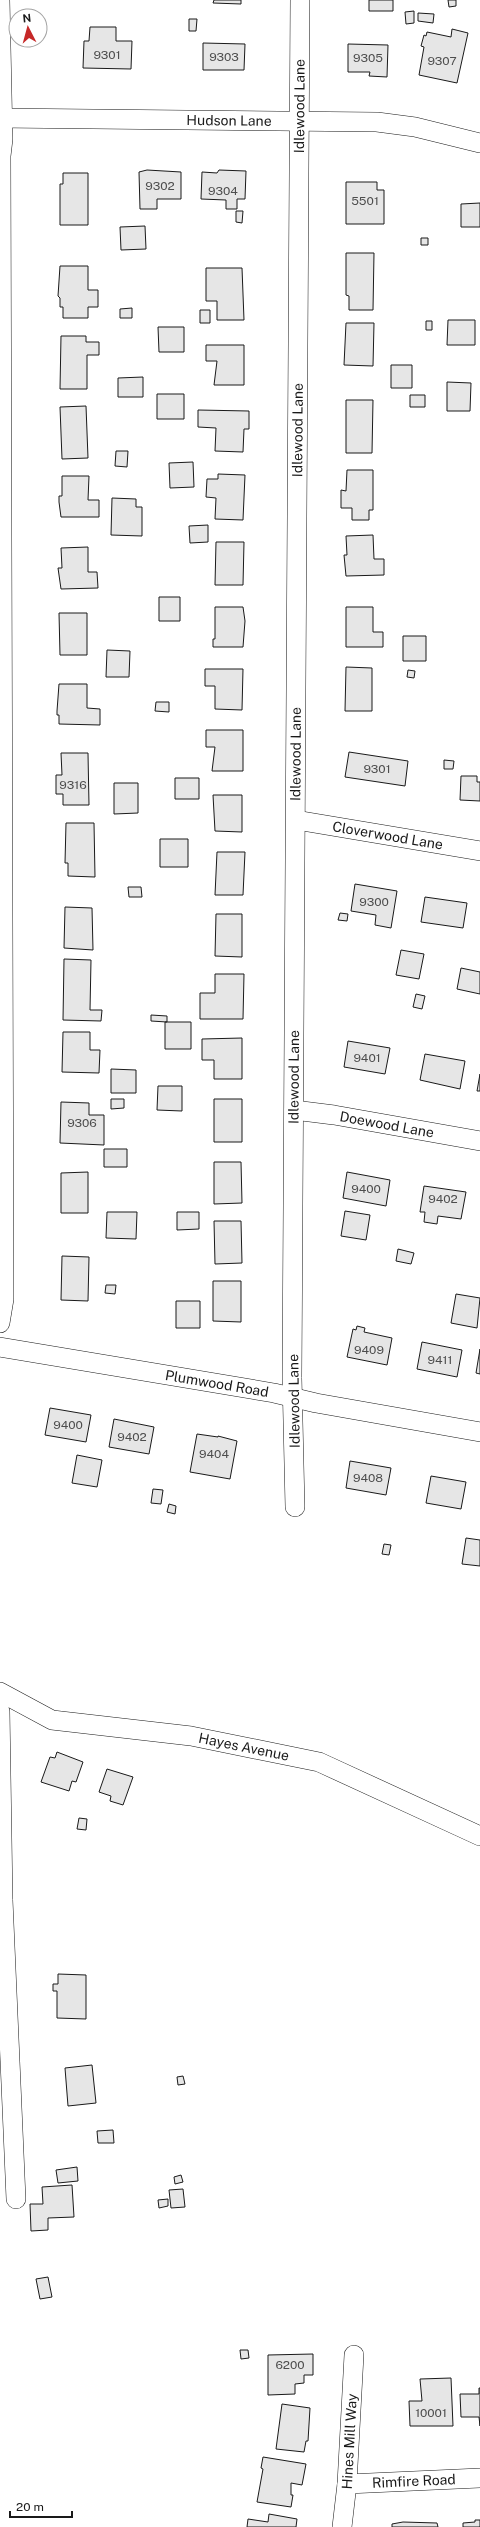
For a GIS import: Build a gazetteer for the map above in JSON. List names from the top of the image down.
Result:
{
  "streets": {
    "street": [
      "Idlewood Lane",
      "Hudson Lane",
      "Cloverwood Lane",
      "Doewood Lane",
      "Plumwood Road",
      "Hayes Avenue",
      "Hines Mill Way",
      "Rimfire Road"
    ]
  },
  "crossings": [
    ["Idlewood Lane", "Hudson Lane"],
    ["Idlewood Lane", "Cloverwood Lane"],
    ["Idlewood Lane", "Doewood Lane"],
    ["Idlewood Lane", "Plumwood Road"],
    ["Hines Mill Way", "Rimfire Road"]
  ],
  "house_numbers": [
    "9301",
    "9303",
    "9305",
    "9307",
    "9302",
    "9304",
    "5501",
    "9301",
    "9316",
    "9300",
    "9401",
    "9306",
    "9400",
    "9402",
    "9409",
    "9411",
    "9400",
    "9402",
    "9404",
    "9408",
    "6200",
    "10001"
  ],
  "scale_bar": "20 m",
  "north": "top"
}
